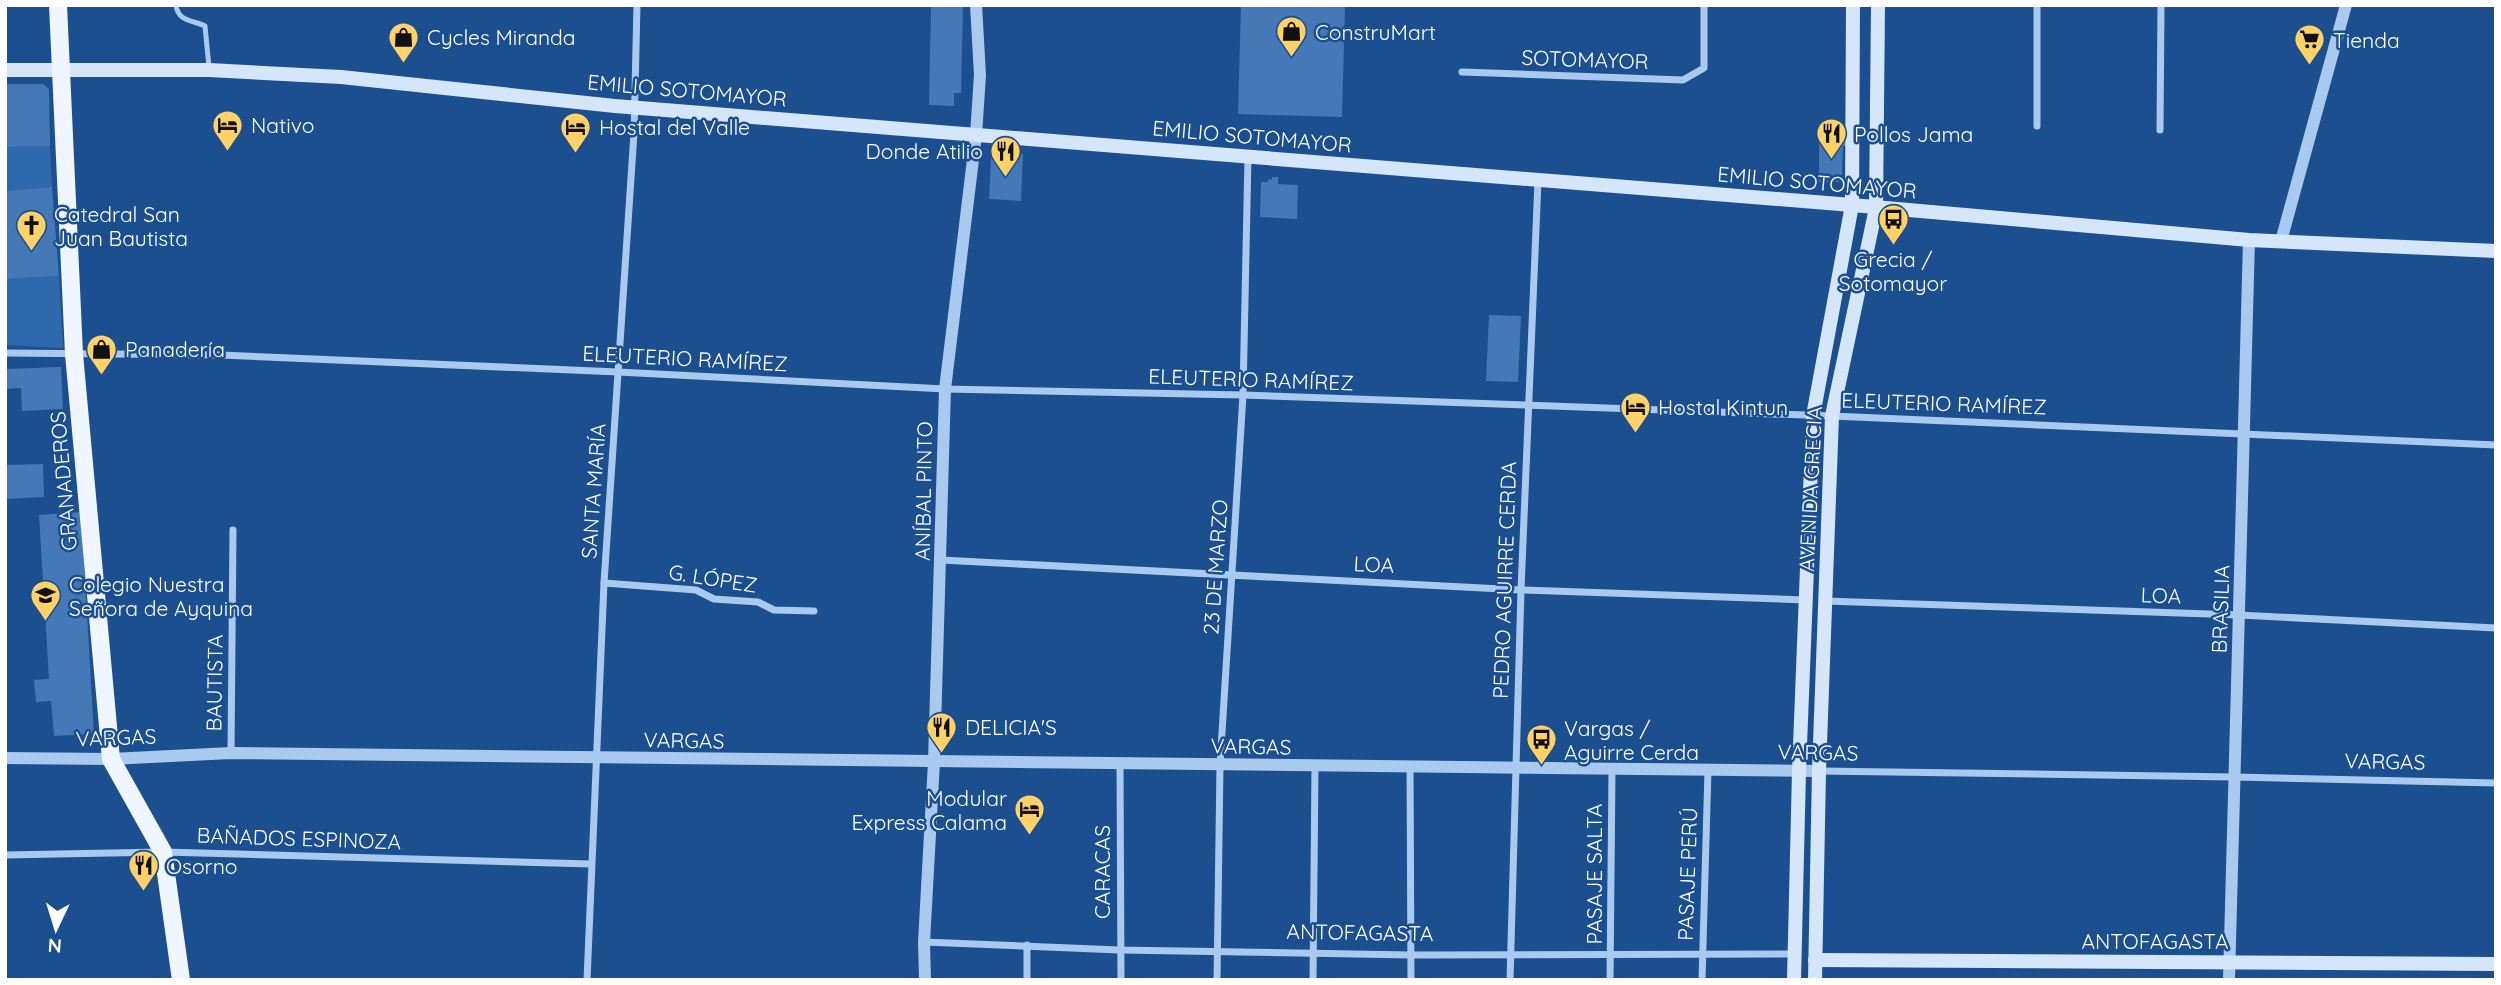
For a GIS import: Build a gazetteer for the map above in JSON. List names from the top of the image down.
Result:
{
  "streets": {
    "main road": [
      "EMILIO SOTOMAYOR",
      "GRANADEROS",
      "AVENIDA GRECIA",
      "ANTOFAGASTA"
    ],
    "street": [
      "SOTOMAYOR",
      "ELEUTERIO RAMÍREZ",
      "SANTA MARÍA",
      "ANÍBAL PINTO",
      "LOA",
      "23 DE MARZO",
      "G. LÓPEZ",
      "PEDRO AGUIRRE CERDA",
      "BRASILIA",
      "BAUTISTA",
      "VARGAS",
      "BAÑADOS ESPINOZA",
      "CARACAS",
      "PASAJE SALTA",
      "PASAJE PERÚ"
    ]
  },
  "crossings": [
    ["EMILIO SOTOMAYOR", "GRANADEROS"],
    ["EMILIO SOTOMAYOR", "AVENIDA GRECIA"],
    ["EMILIO SOTOMAYOR", "SANTA MARÍA"],
    ["EMILIO SOTOMAYOR", "ANÍBAL PINTO"],
    ["EMILIO SOTOMAYOR", "23 DE MARZO"],
    ["EMILIO SOTOMAYOR", "PEDRO AGUIRRE CERDA"],
    ["EMILIO SOTOMAYOR", "BRASILIA"],
    ["ELEUTERIO RAMÍREZ", "GRANADEROS"],
    ["ELEUTERIO RAMÍREZ", "AVENIDA GRECIA"],
    ["ELEUTERIO RAMÍREZ", "SANTA MARÍA"],
    ["ELEUTERIO RAMÍREZ", "ANÍBAL PINTO"],
    ["ELEUTERIO RAMÍREZ", "23 DE MARZO"],
    ["ELEUTERIO RAMÍREZ", "PEDRO AGUIRRE CERDA"],
    ["ELEUTERIO RAMÍREZ", "BRASILIA"],
    ["GRANADEROS", "VARGAS"],
    ["GRANADEROS", "BAÑADOS ESPINOZA"],
    ["AVENIDA GRECIA", "LOA"],
    ["AVENIDA GRECIA", "VARGAS"],
    ["AVENIDA GRECIA", "ANTOFAGASTA"],
    ["SANTA MARÍA", "G. LÓPEZ"],
    ["SANTA MARÍA", "VARGAS"],
    ["SANTA MARÍA", "BAÑADOS ESPINOZA"],
    ["ANÍBAL PINTO", "LOA"],
    ["ANÍBAL PINTO", "VARGAS"],
    ["ANÍBAL PINTO", "ANTOFAGASTA"],
    ["LOA", "23 DE MARZO"],
    ["LOA", "PEDRO AGUIRRE CERDA"],
    ["LOA", "BRASILIA"],
    ["23 DE MARZO", "VARGAS"],
    ["23 DE MARZO", "ANTOFAGASTA"],
    ["PEDRO AGUIRRE CERDA", "VARGAS"],
    ["PEDRO AGUIRRE CERDA", "ANTOFAGASTA"],
    ["BRASILIA", "VARGAS"],
    ["BRASILIA", "ANTOFAGASTA"],
    ["BAUTISTA", "VARGAS"],
    ["VARGAS", "CARACAS"],
    ["VARGAS", "PASAJE SALTA"],
    ["VARGAS", "PASAJE PERÚ"],
    ["CARACAS", "ANTOFAGASTA"],
    ["PASAJE SALTA", "ANTOFAGASTA"],
    ["PASAJE PERÚ", "ANTOFAGASTA"]
  ],
  "places": {
    "shop": ["ConstruMart", "Cycles Miranda", "Panadería"],
    "supermarket": ["Tienda"],
    "hotel": [
      "Nativo",
      "Hostal del Valle",
      "Hostal Kintun",
      "Modular Express Calama"
    ],
    "restaurant": [
      "Pollos Jama",
      "Donde Atilio",
      "DELICIA'S",
      "Osorno"
    ],
    "bus stop": ["Grecia / Sotomayor", "Vargas / Aguirre Cerda"],
    "church": ["Catedral San Juan Bautista"],
    "school or university": ["Colegio Nuestra Señora de Ayquina"]
  },
  "north": "bottom"
}
